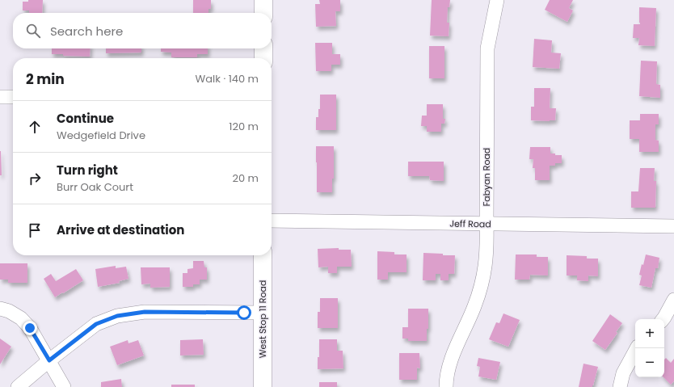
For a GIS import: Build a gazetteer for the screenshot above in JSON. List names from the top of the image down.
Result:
{
  "streets": {
    "main road": ["West Stop 11 Road"],
    "street": ["Fabyan Road", "Jeff Road"]
  },
  "crossings": [
    ["Fabyan Road", "Jeff Road"]
  ],
  "page": {
    "search": "Search here",
    "heading": ["2 min", "Walk · 140 m"],
    "list": [
      ["Continue", "Wedgefield Drive", "120 m"],
      ["Turn right", "Burr Oak Court", "20 m"],
      "Arrive at destination"
    ],
    "map_buttons": ["+", "−"]
  }
}
